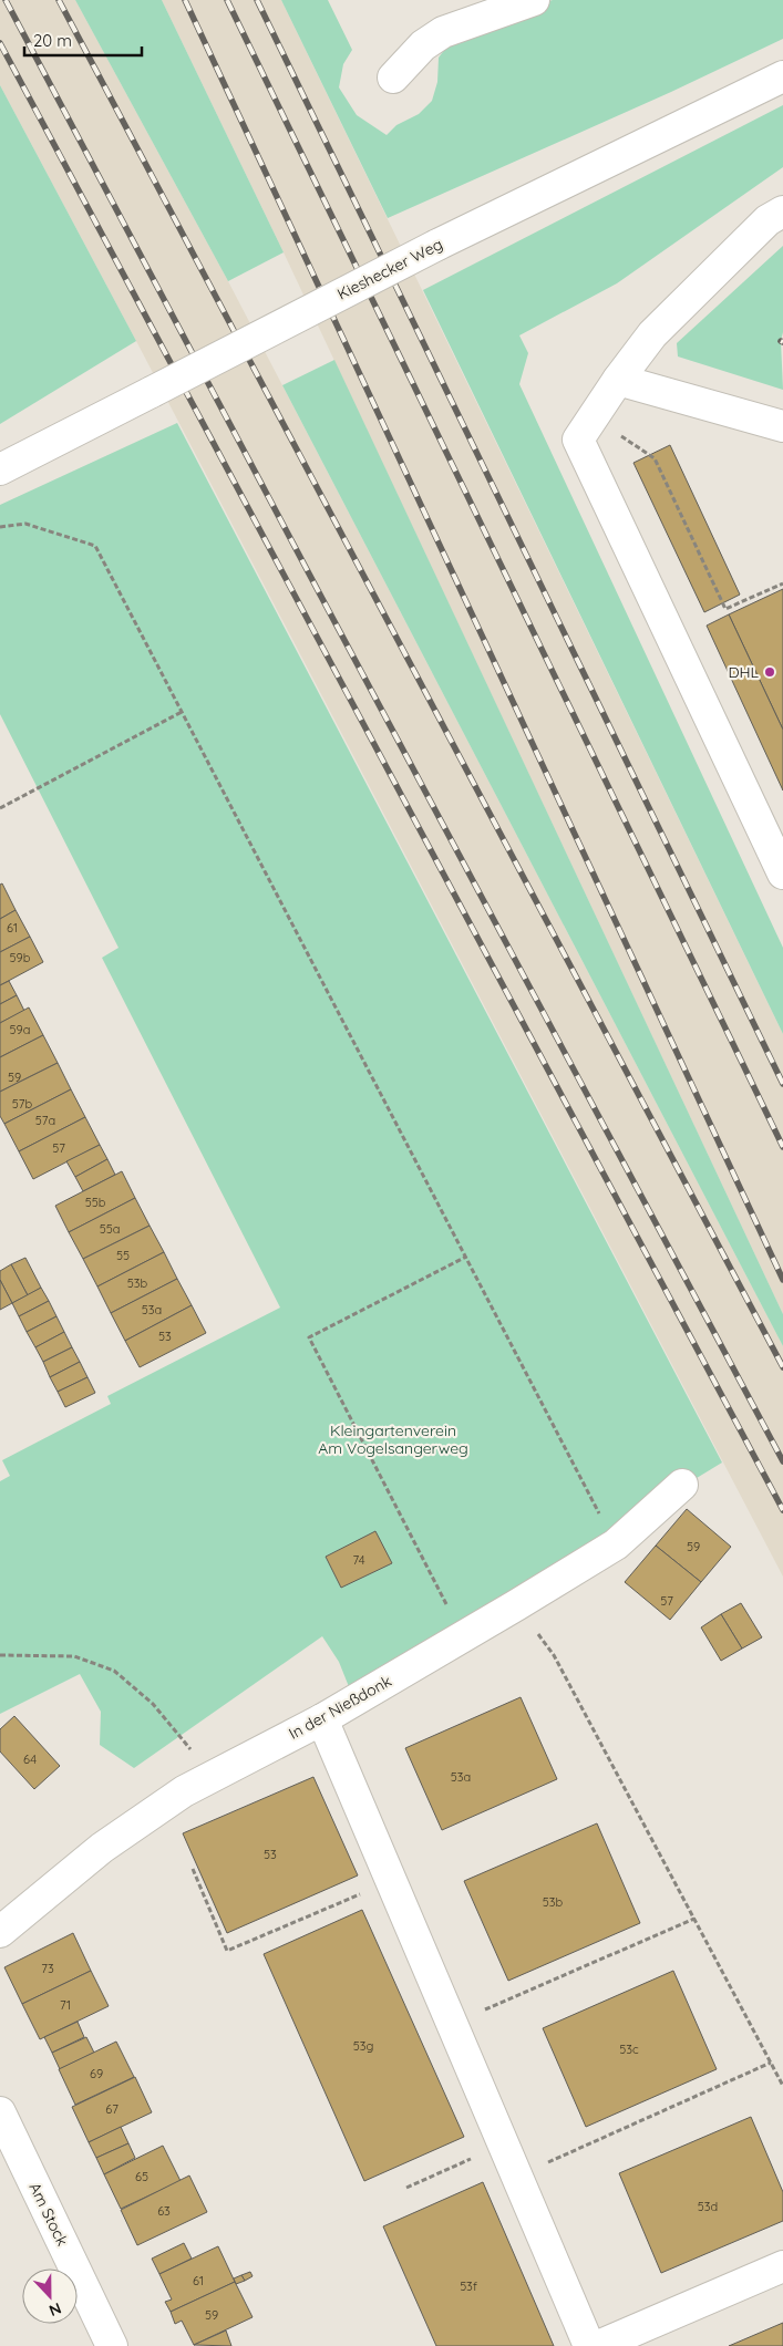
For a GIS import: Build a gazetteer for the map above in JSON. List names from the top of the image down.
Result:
{
  "streets": {
    "street": ["Kieshecker Weg", "In der Nießdonk", "Am Stock"]
  },
  "parks": ["Kleingartenverein Am Vogelsangerweg"],
  "places": ["DHL"],
  "house_numbers": [
    "61",
    "59b",
    "59a",
    "59",
    "57b",
    "57a",
    "57",
    "55b",
    "55a",
    "55",
    "53b",
    "53a",
    "53",
    "59",
    "74",
    "57",
    "64",
    "53a",
    "53",
    "53b",
    "73",
    "71",
    "53g",
    "53c",
    "69",
    "67",
    "65",
    "53d",
    "63",
    "61",
    "53f",
    "59"
  ],
  "scale_bar": "20 m",
  "north": "bottom"
}
